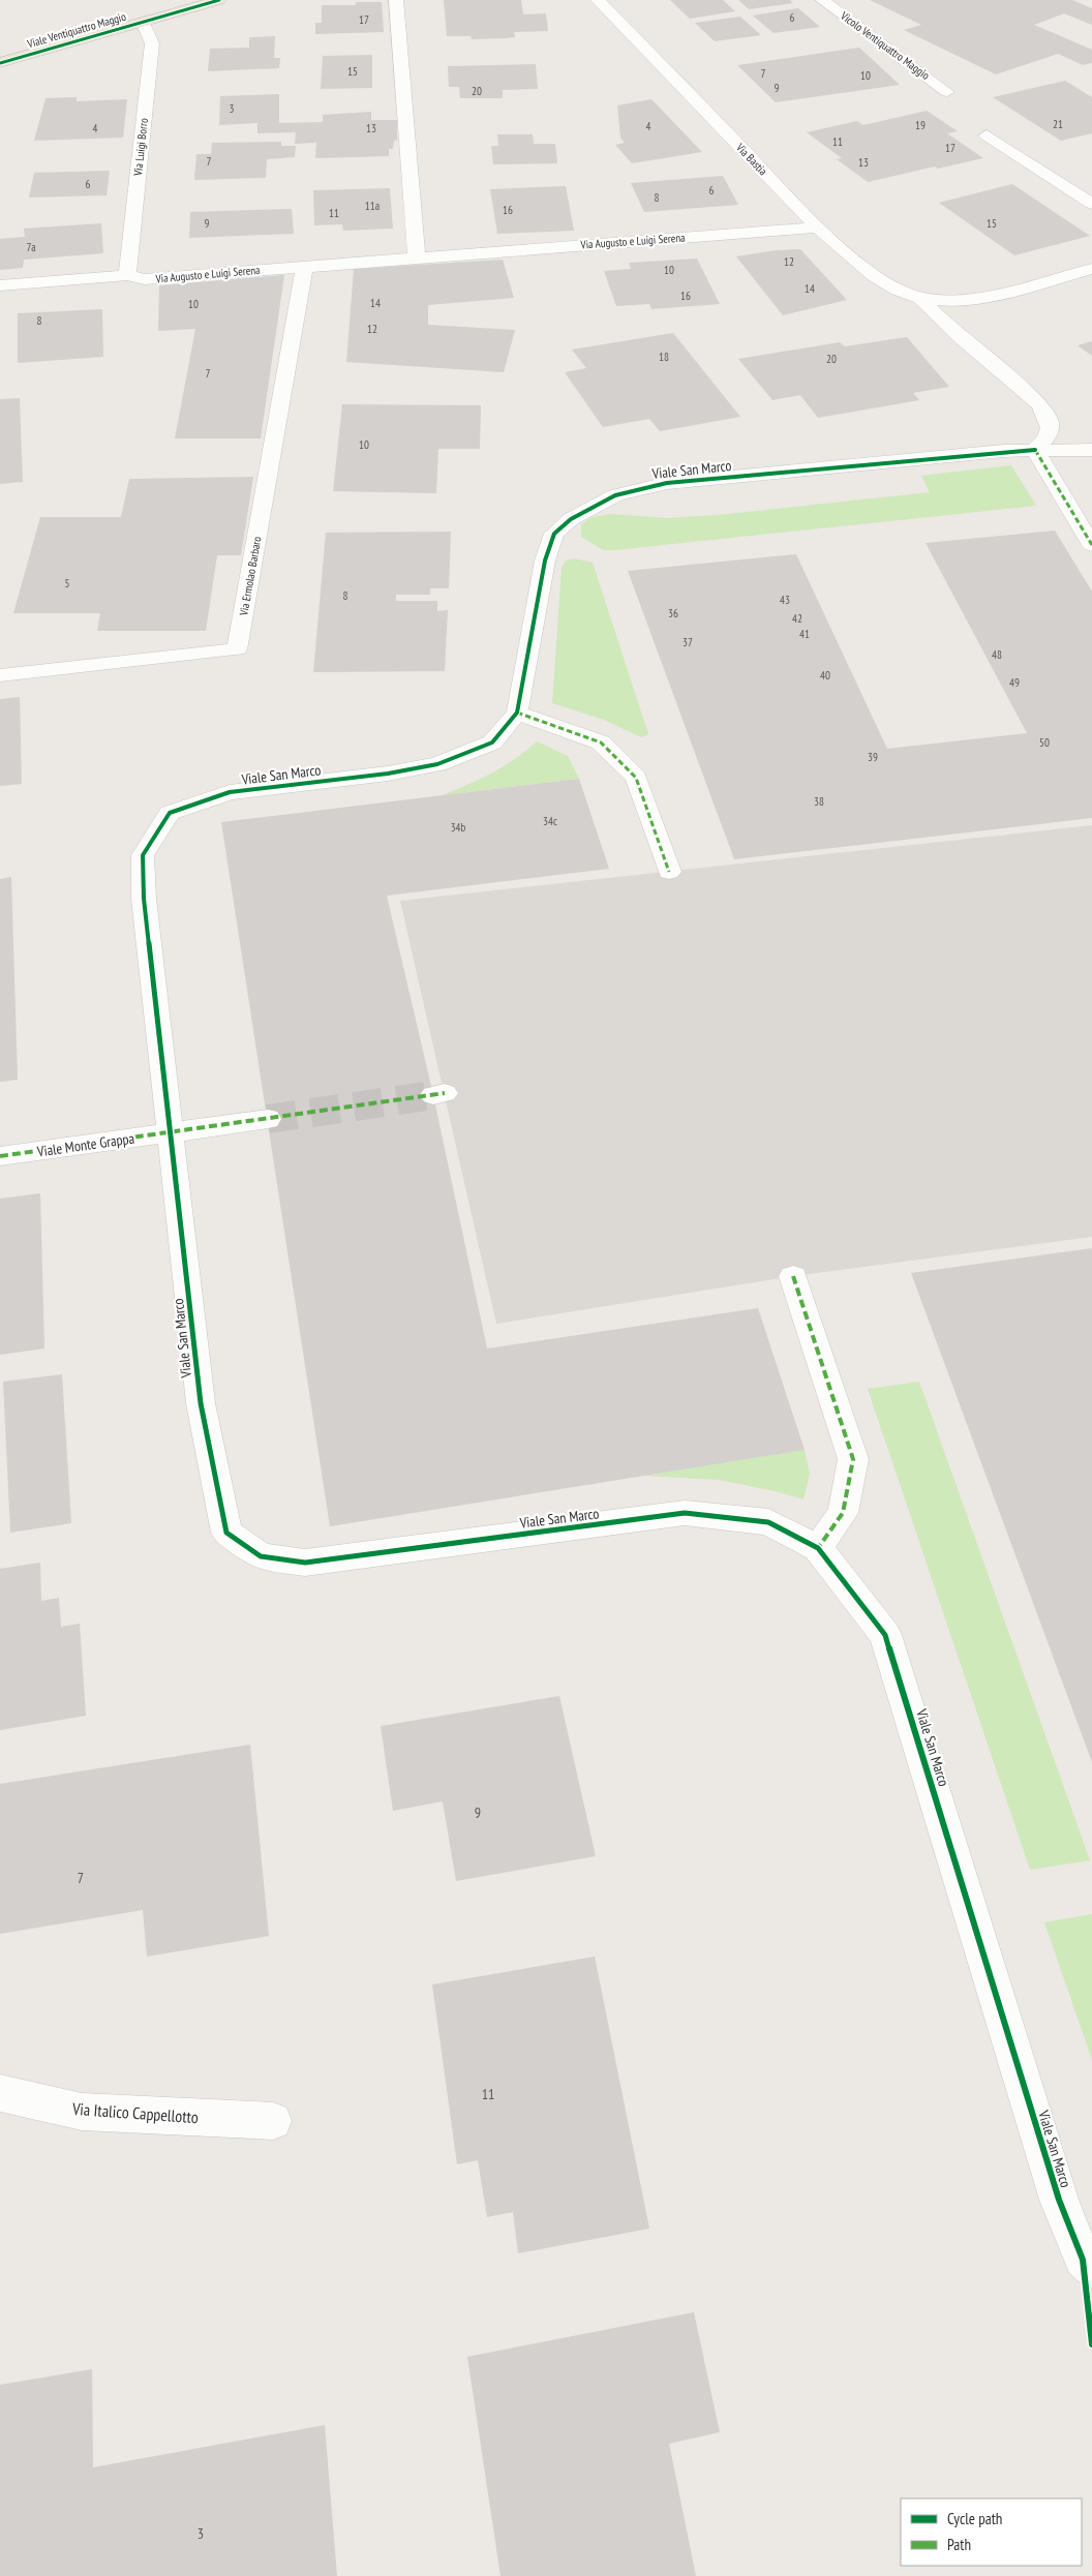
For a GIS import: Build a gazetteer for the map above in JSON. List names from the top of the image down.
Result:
{
  "streets": {
    "main road": ["Viale Ventiquattro Maggio"],
    "street": [
      "Vicolo Ventiquattro Maggio",
      "Via Luigi Borro",
      "Via Bastia",
      "Via Augusto e Luigi Serena",
      "Viale San Marco",
      "Via Ermolao Barbaro",
      "Viale Monte Grappa",
      "Via Italico Cappellotto"
    ]
  },
  "crossings": [
    ["Viale Ventiquattro Maggio", "Via Luigi Borro"],
    ["Via Luigi Borro", "Via Augusto e Luigi Serena"],
    ["Via Bastia", "Via Augusto e Luigi Serena"],
    ["Via Augusto e Luigi Serena", "Via Ermolao Barbaro"],
    ["Viale San Marco", "Viale Monte Grappa"]
  ],
  "house_numbers": [
    "6",
    "17",
    "15",
    "7",
    "10",
    "9",
    "20",
    "3",
    "21",
    "19",
    "4",
    "4",
    "13",
    "11",
    "17",
    "7",
    "13",
    "6",
    "6",
    "8",
    "11a",
    "16",
    "11",
    "9",
    "15",
    "7a",
    "12",
    "10",
    "14",
    "16",
    "14",
    "10",
    "8",
    "12",
    "18",
    "20",
    "7",
    "10",
    "5",
    "8",
    "43",
    "36",
    "42",
    "41",
    "37",
    "48",
    "40",
    "49",
    "50",
    "39",
    "38",
    "34c",
    "34b",
    "9",
    "7",
    "11",
    "3"
  ],
  "legend": ["Cycle path", "Path"]
}
